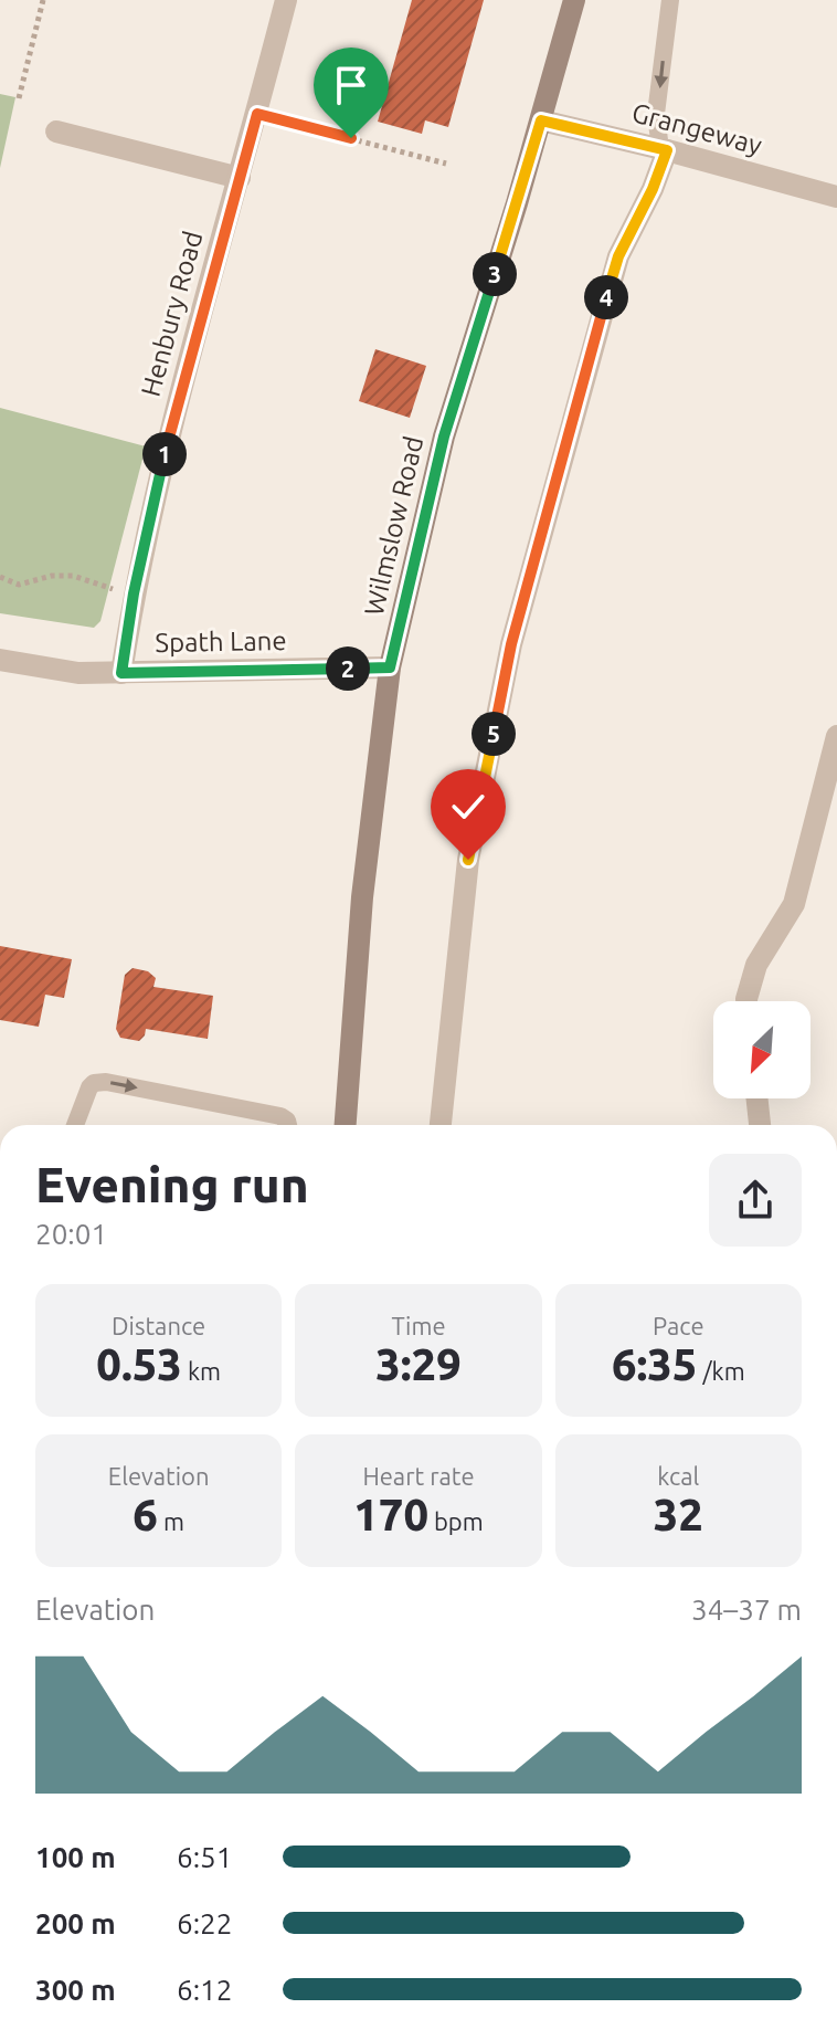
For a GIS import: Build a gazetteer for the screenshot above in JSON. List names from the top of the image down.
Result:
{
  "streets": {
    "main road": ["Wilmslow Road"],
    "street": ["Grangeway", "Henbury Road", "Spath Lane"]
  },
  "crossings": [
    ["Grangeway", "Wilmslow Road"],
    ["Henbury Road", "Spath Lane"],
    ["Wilmslow Road", "Spath Lane"]
  ],
  "north": "bottom left",
  "page": {
    "pins": [
      "3",
      "4",
      "1",
      "2",
      "5"
    ],
    "heading": ["Evening run", "20:01"],
    "stats": [
      ["Distance", "0.53 km"],
      ["Time", "3:29"],
      ["Pace", "6:35 /km"],
      ["Elevation", "6 m"],
      ["Heart rate", "170 bpm"],
      ["kcal", "32"]
    ],
    "chart": ["Elevation", "34–37 m"],
    "list": [
      {
        "name": "100 m",
        "note": "6:51"
      },
      {
        "name": "200 m",
        "note": "6:22"
      },
      {
        "name": "300 m",
        "note": "6:12"
      }
    ]
  }
}
